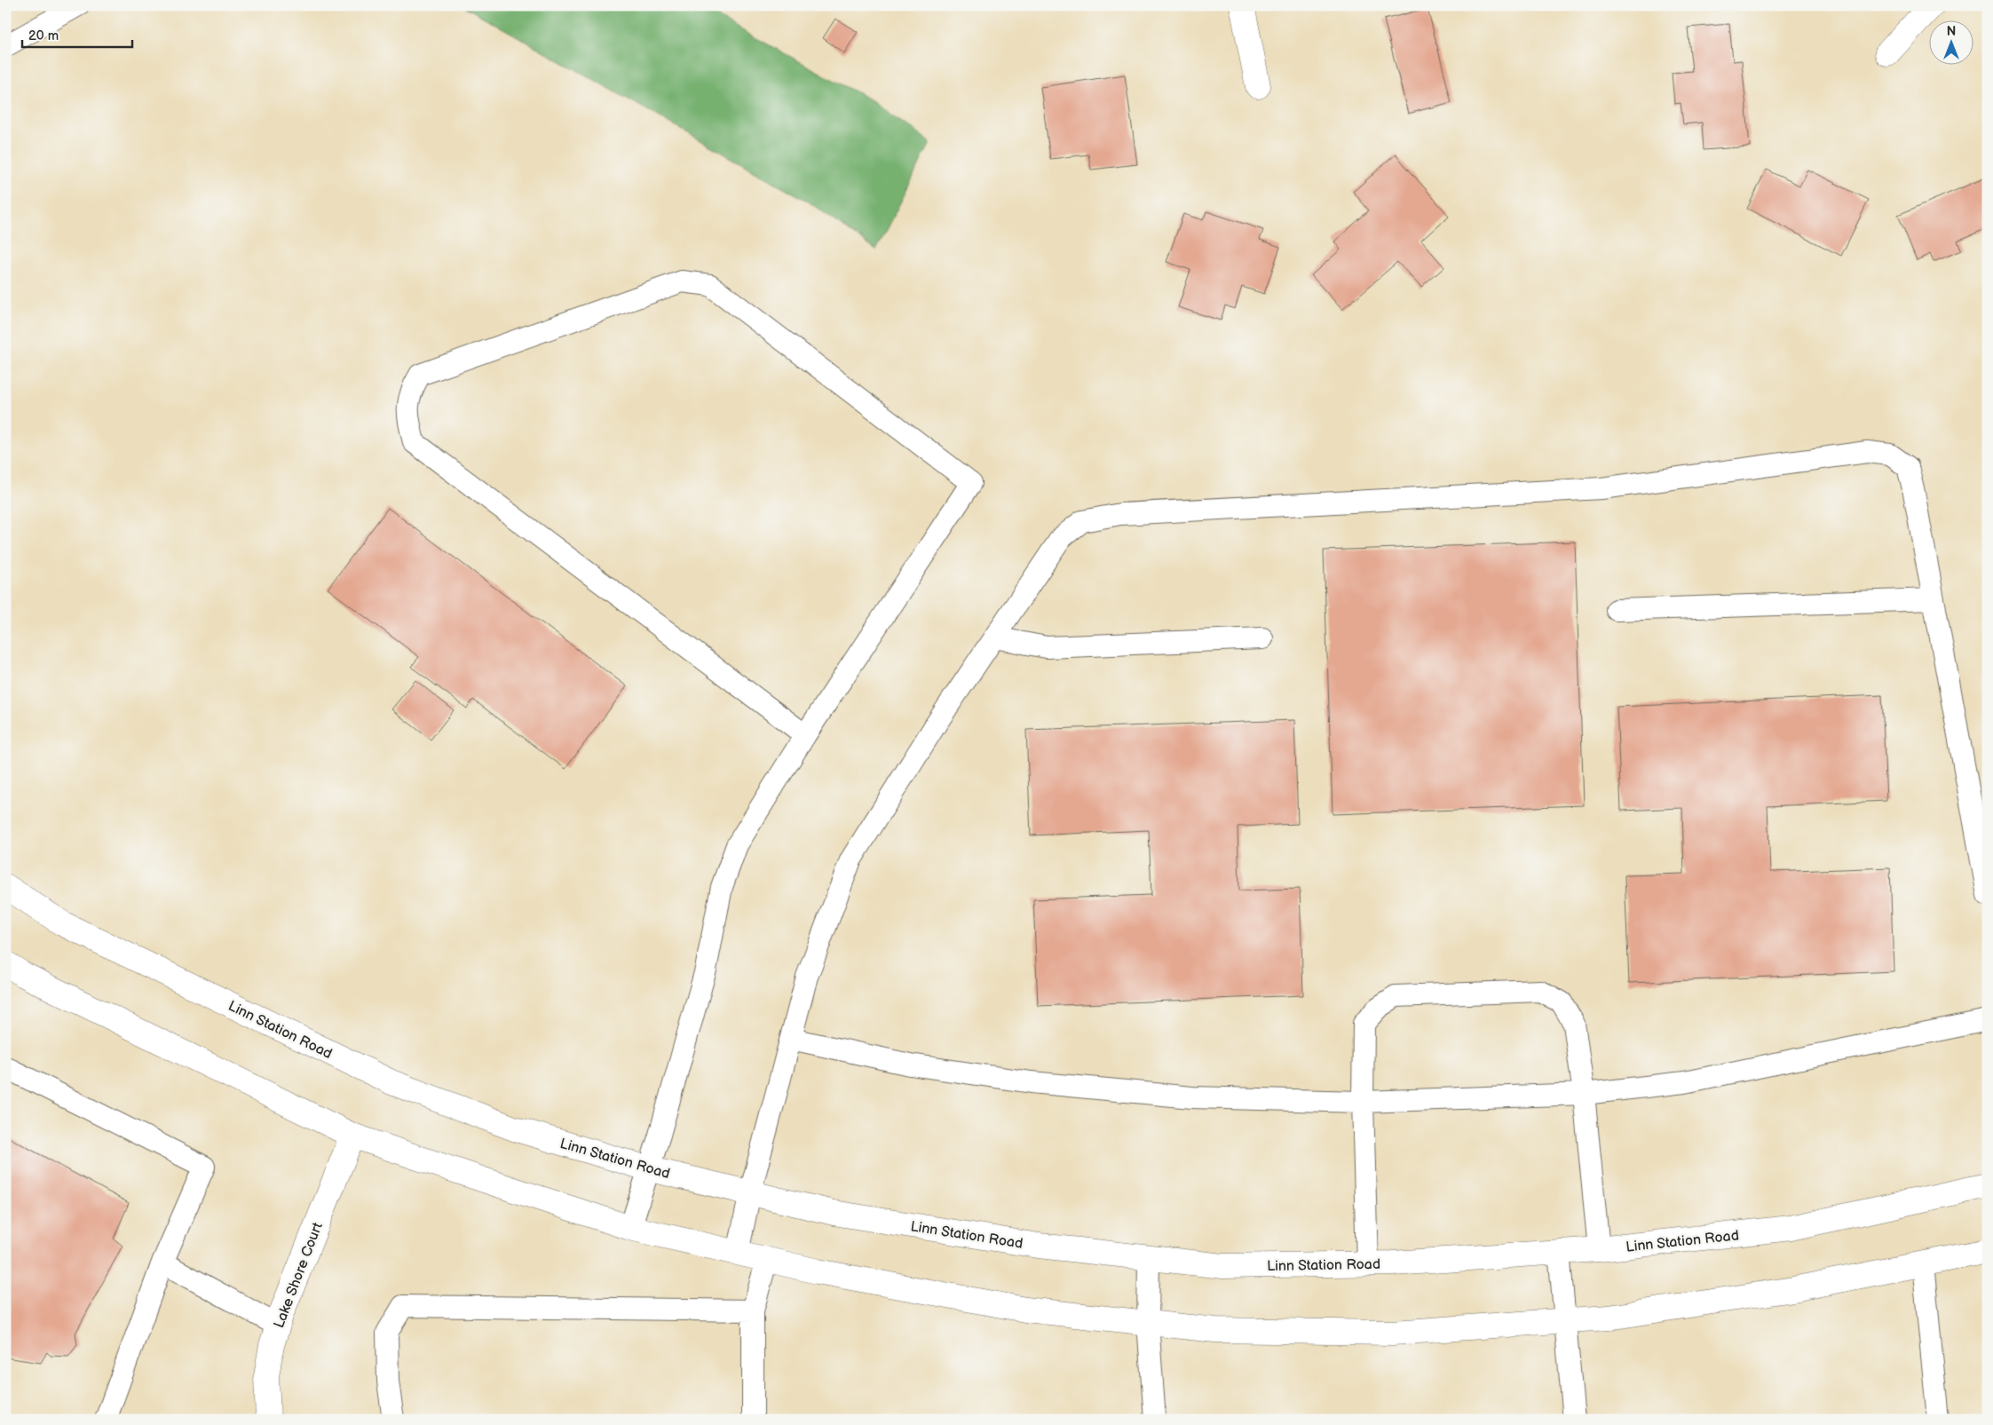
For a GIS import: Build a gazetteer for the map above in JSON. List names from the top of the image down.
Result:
{
  "streets": {
    "street": ["Linn Station Road", "Lake Shore Court"]
  },
  "scale_bar": "20 m",
  "north": "top"
}
